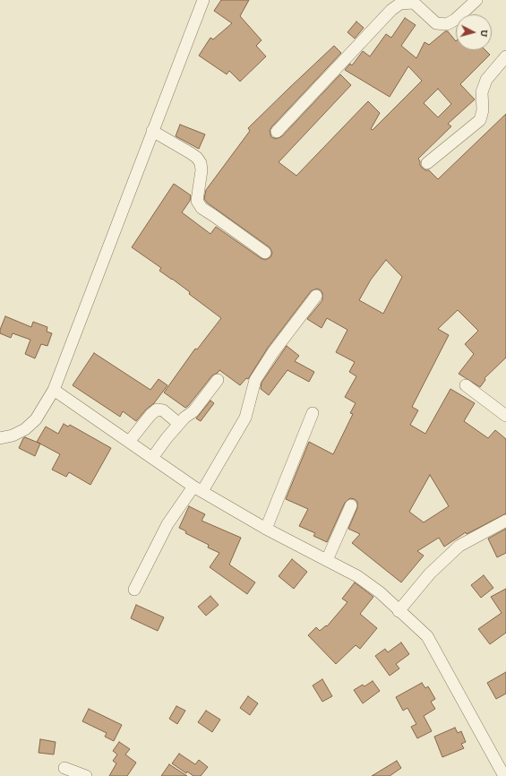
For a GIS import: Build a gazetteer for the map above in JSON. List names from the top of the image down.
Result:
{
  "north": "right"
}
